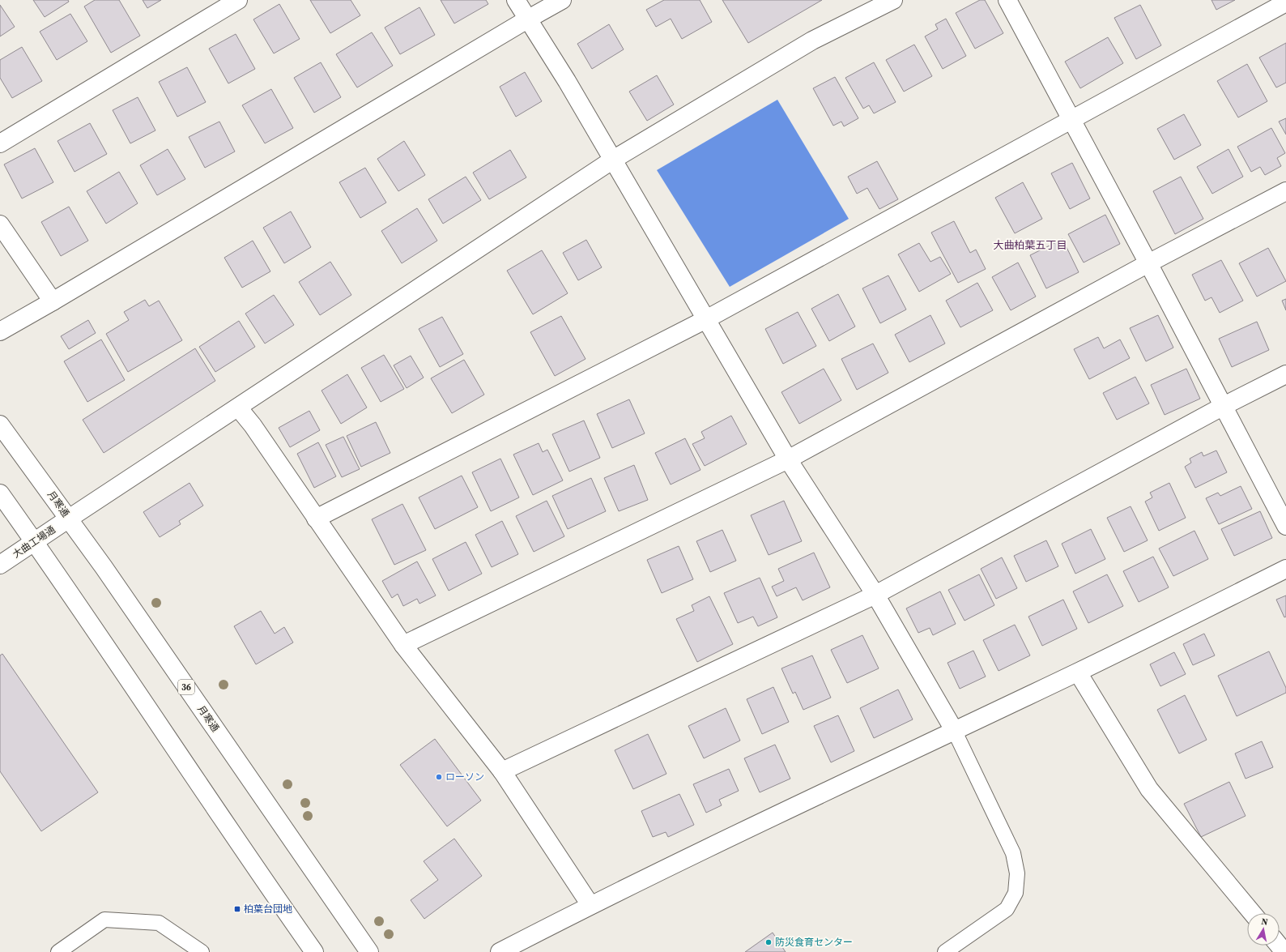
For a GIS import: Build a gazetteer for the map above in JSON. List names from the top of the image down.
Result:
{
  "streets": {
    "main road": ["月寒通", "大曲工場通", "36"]
  },
  "crossings": [
    ["月寒通", "大曲工場通"]
  ],
  "districts": ["大曲柏葉五丁目"],
  "places": {
    "other": ["ローソン", "防災食育センター"],
    "transit": ["柏葉台団地"]
  },
  "north": "top"
}
